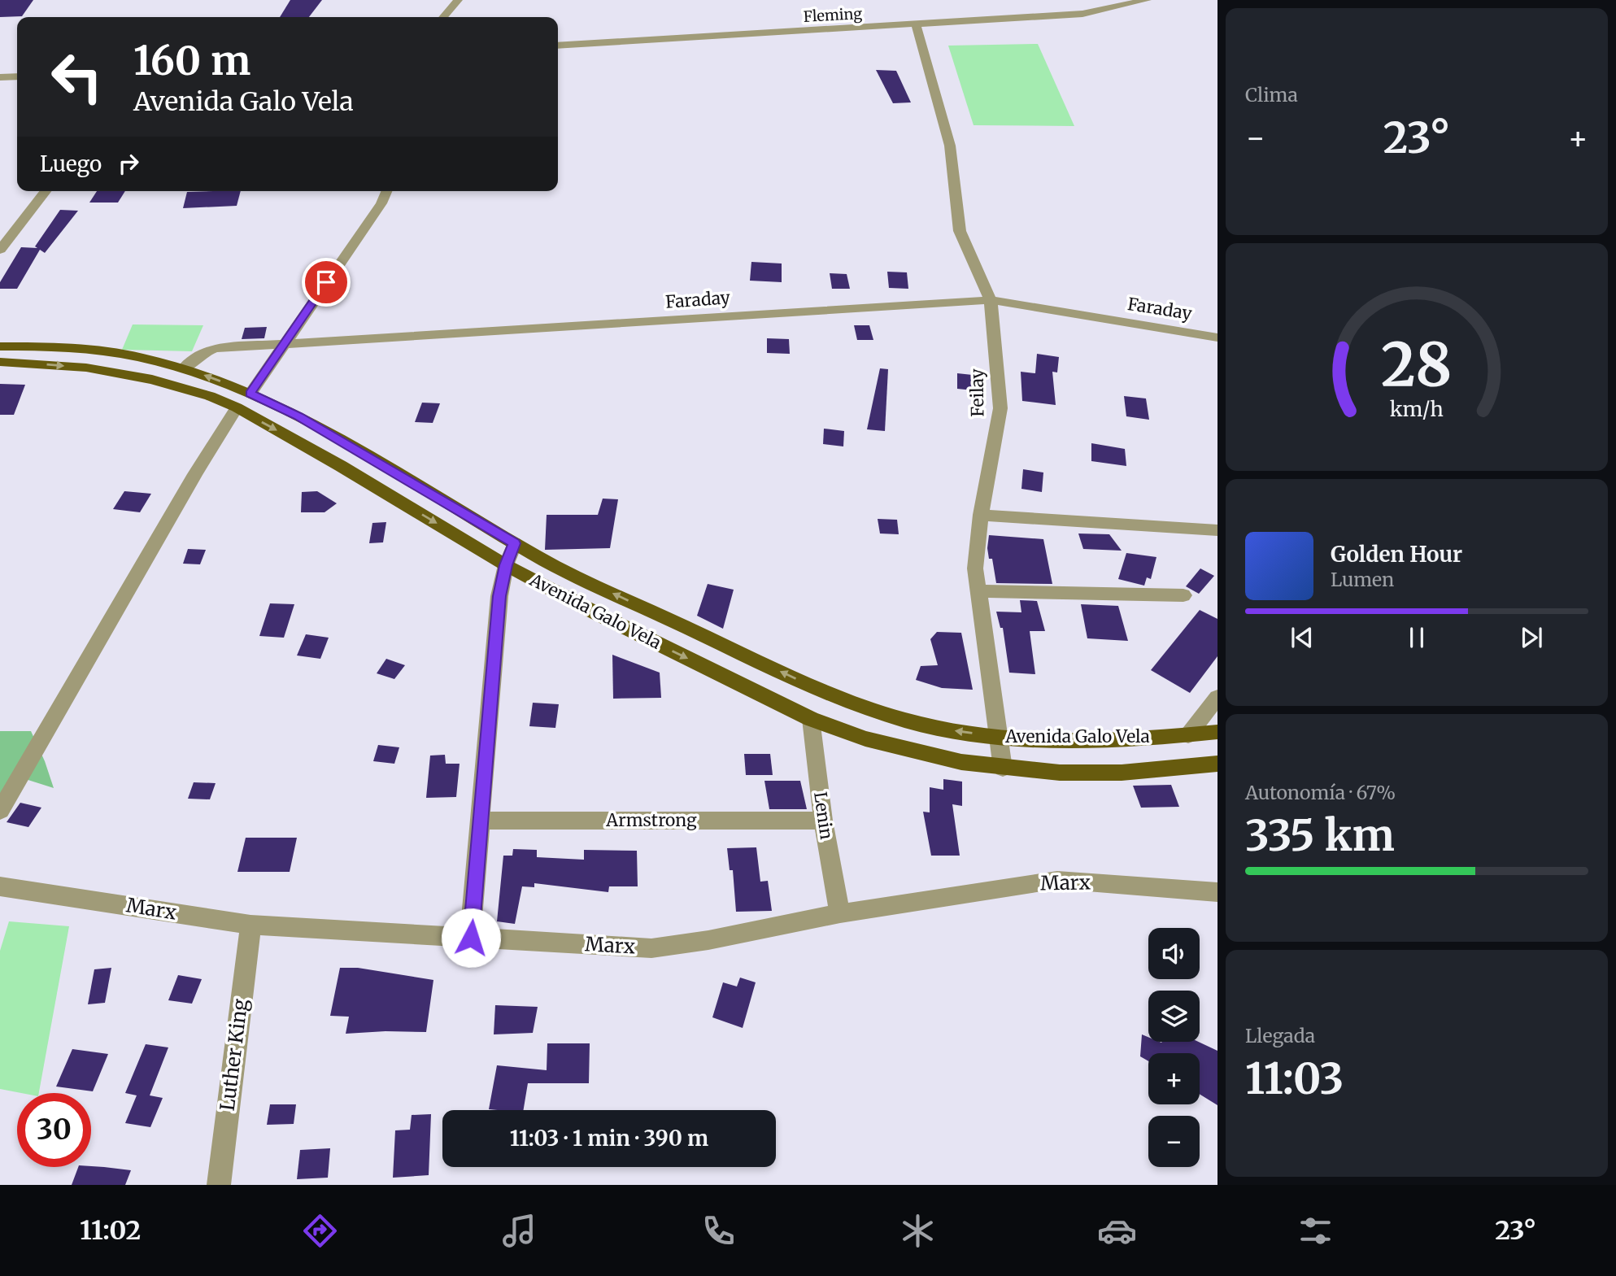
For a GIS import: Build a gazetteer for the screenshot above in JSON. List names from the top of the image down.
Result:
{
  "streets": {
    "main road": ["Avenida Galo Vela"],
    "street": [
      "Fleming",
      "Faraday",
      "Feilay",
      "Lenin",
      "Armstrong",
      "Marx",
      "Luther King"
    ]
  },
  "crossings": [
    ["Fleming", "Feilay"],
    ["Faraday", "Feilay"],
    ["Faraday", "Avenida Galo Vela"],
    ["Feilay", "Avenida Galo Vela"],
    ["Avenida Galo Vela", "Lenin"],
    ["Lenin", "Armstrong"],
    ["Lenin", "Marx"],
    ["Marx", "Luther King"]
  ],
  "page": {
    "tile": [
      "Clima",
      ["Autonomía · 67%", "335 km"],
      ["Llegada", "11:03"]
    ],
    "turn": ["160 m", "Avenida Galo Vela"],
    "heat": ["−", "23°", "+"],
    "then": "Luego",
    "song": ["Golden Hour", "Lumen"],
    "map_buttons": ["+", "−"],
    "limit": "30",
    "trip": "11:03 · 1 min · 390 m",
    "tabs": ["11:02", "23°"],
    "gauge": ["28", "km/h"]
  }
}
